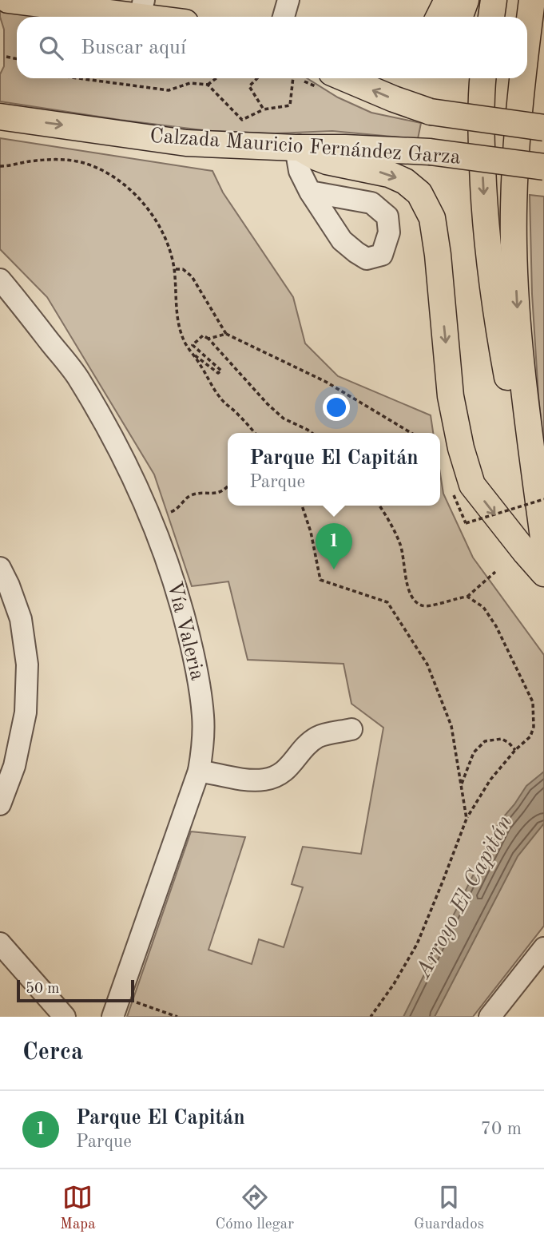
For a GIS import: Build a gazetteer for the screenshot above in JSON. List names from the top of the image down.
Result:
{
  "streets": {
    "main road": ["Calzada Mauricio Fernández Garza"],
    "street": ["Vía Valeria"]
  },
  "water": ["Arroyo El Capitán"],
  "scale_bar": "50 m",
  "page": {
    "search": "Buscar aquí",
    "popup": ["Parque El Capitán", "Parque"],
    "pins": "1",
    "scale": "50 m",
    "heading": "Cerca",
    "list": [
      {
        "mark": "1",
        "name": "Parque El Capitán",
        "note": "Parque",
        "value": "70 m"
      }
    ],
    "nav": ["Mapa", "Cómo llegar", "Guardados"]
  }
}
